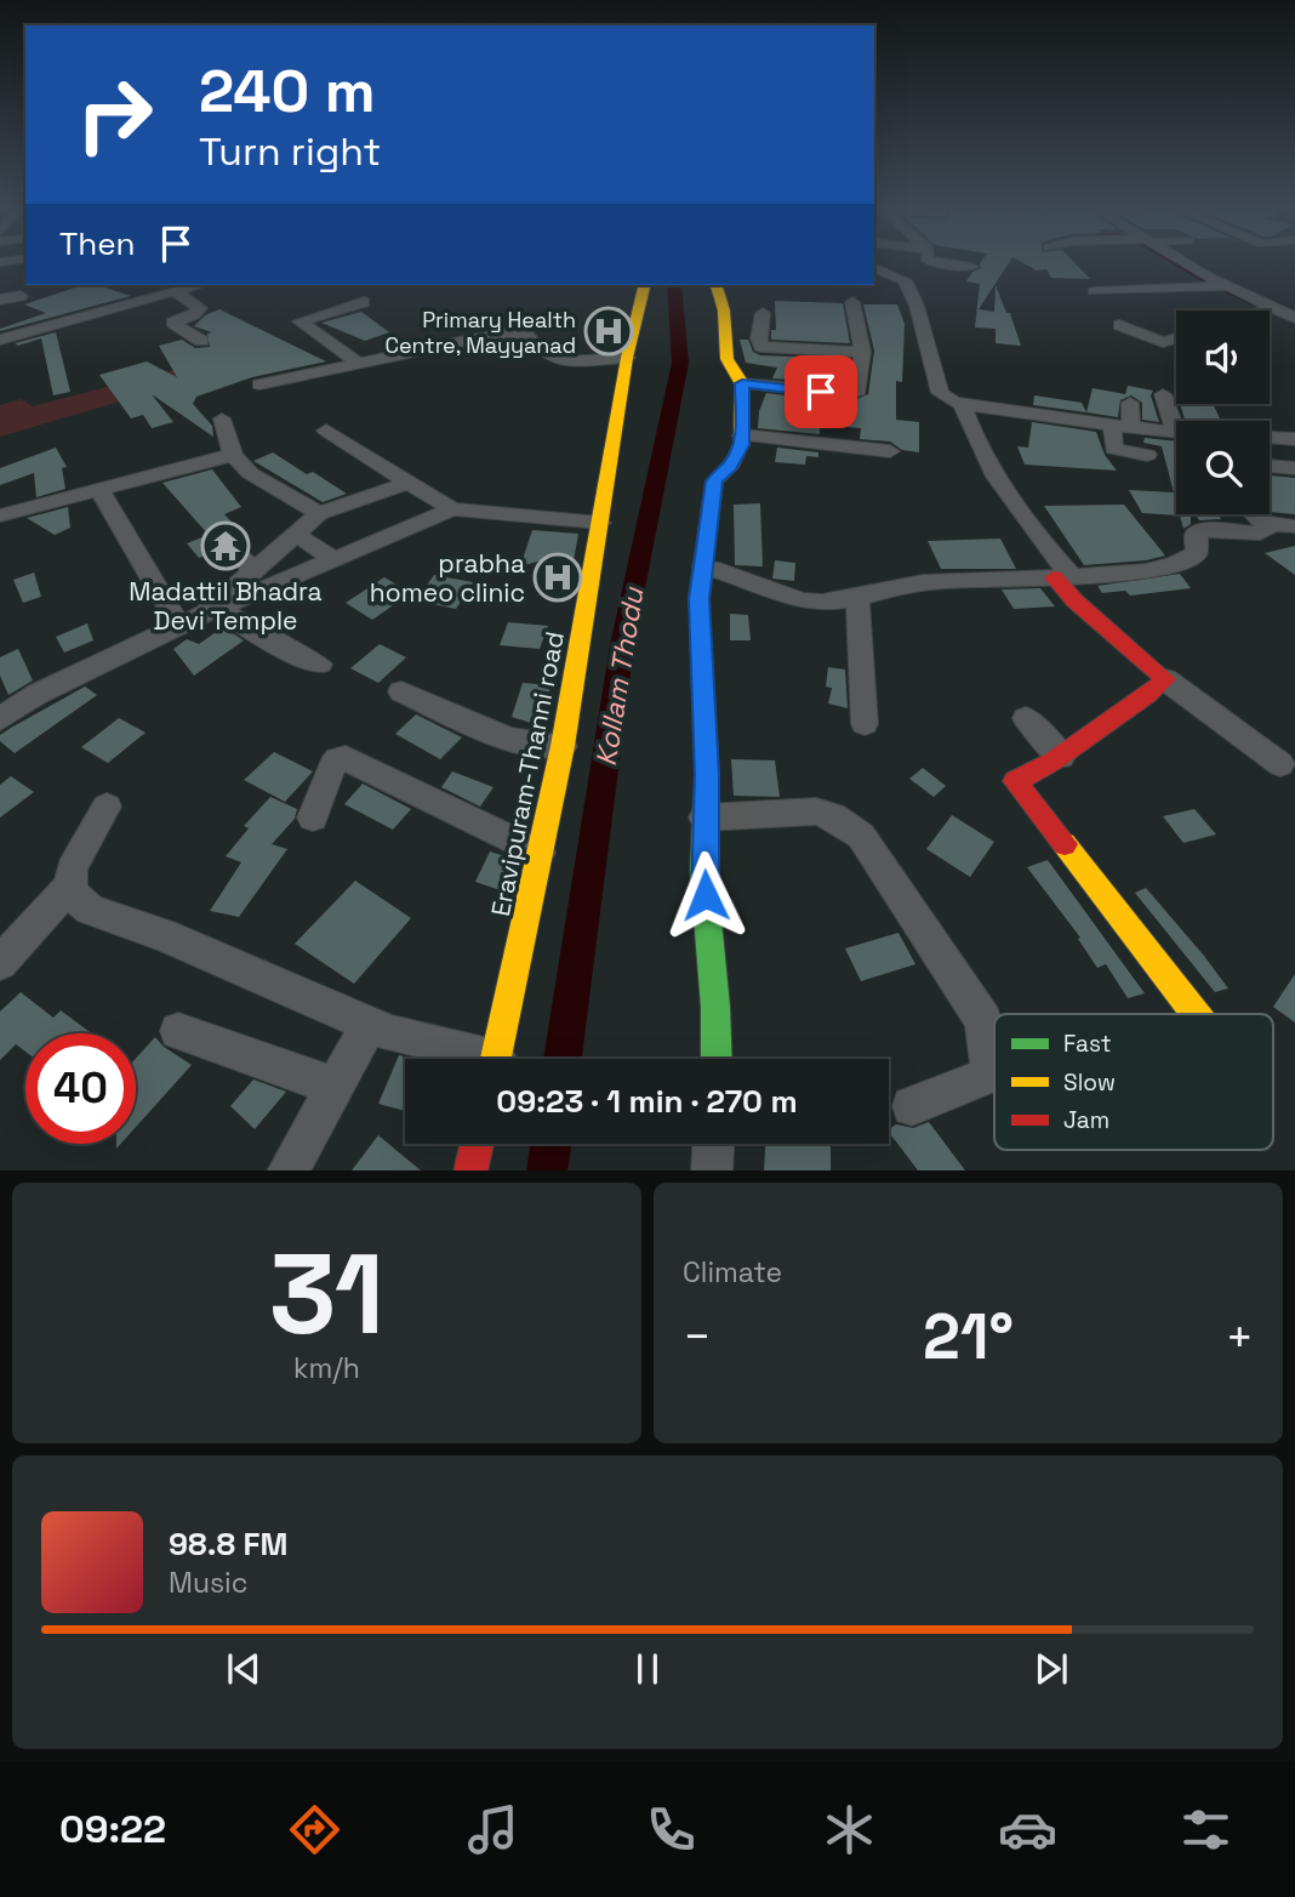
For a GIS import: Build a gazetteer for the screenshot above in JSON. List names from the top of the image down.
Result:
{
  "streets": {
    "street": ["Eravipuram-Thanni road"]
  },
  "water": ["Kollam Thodu"],
  "places": {
    "hospital": ["Primary Health Centre, Mayyanad", "prabha homeo clinic"],
    "temple": ["Madattil Bhadra Devi Temple"]
  },
  "legend": ["Fast", "Slow", "Jam"],
  "page": {
    "turn": ["240 m", "Turn right"],
    "then": "Then",
    "limit": "40",
    "trip": "09:23 · 1 min · 270 m",
    "tile": [
      ["31", "km/h"],
      "Climate"
    ],
    "heat": ["−", "21°", "+"],
    "song": ["98.8 FM", "Music"],
    "tabs": "09:22"
  }
}
